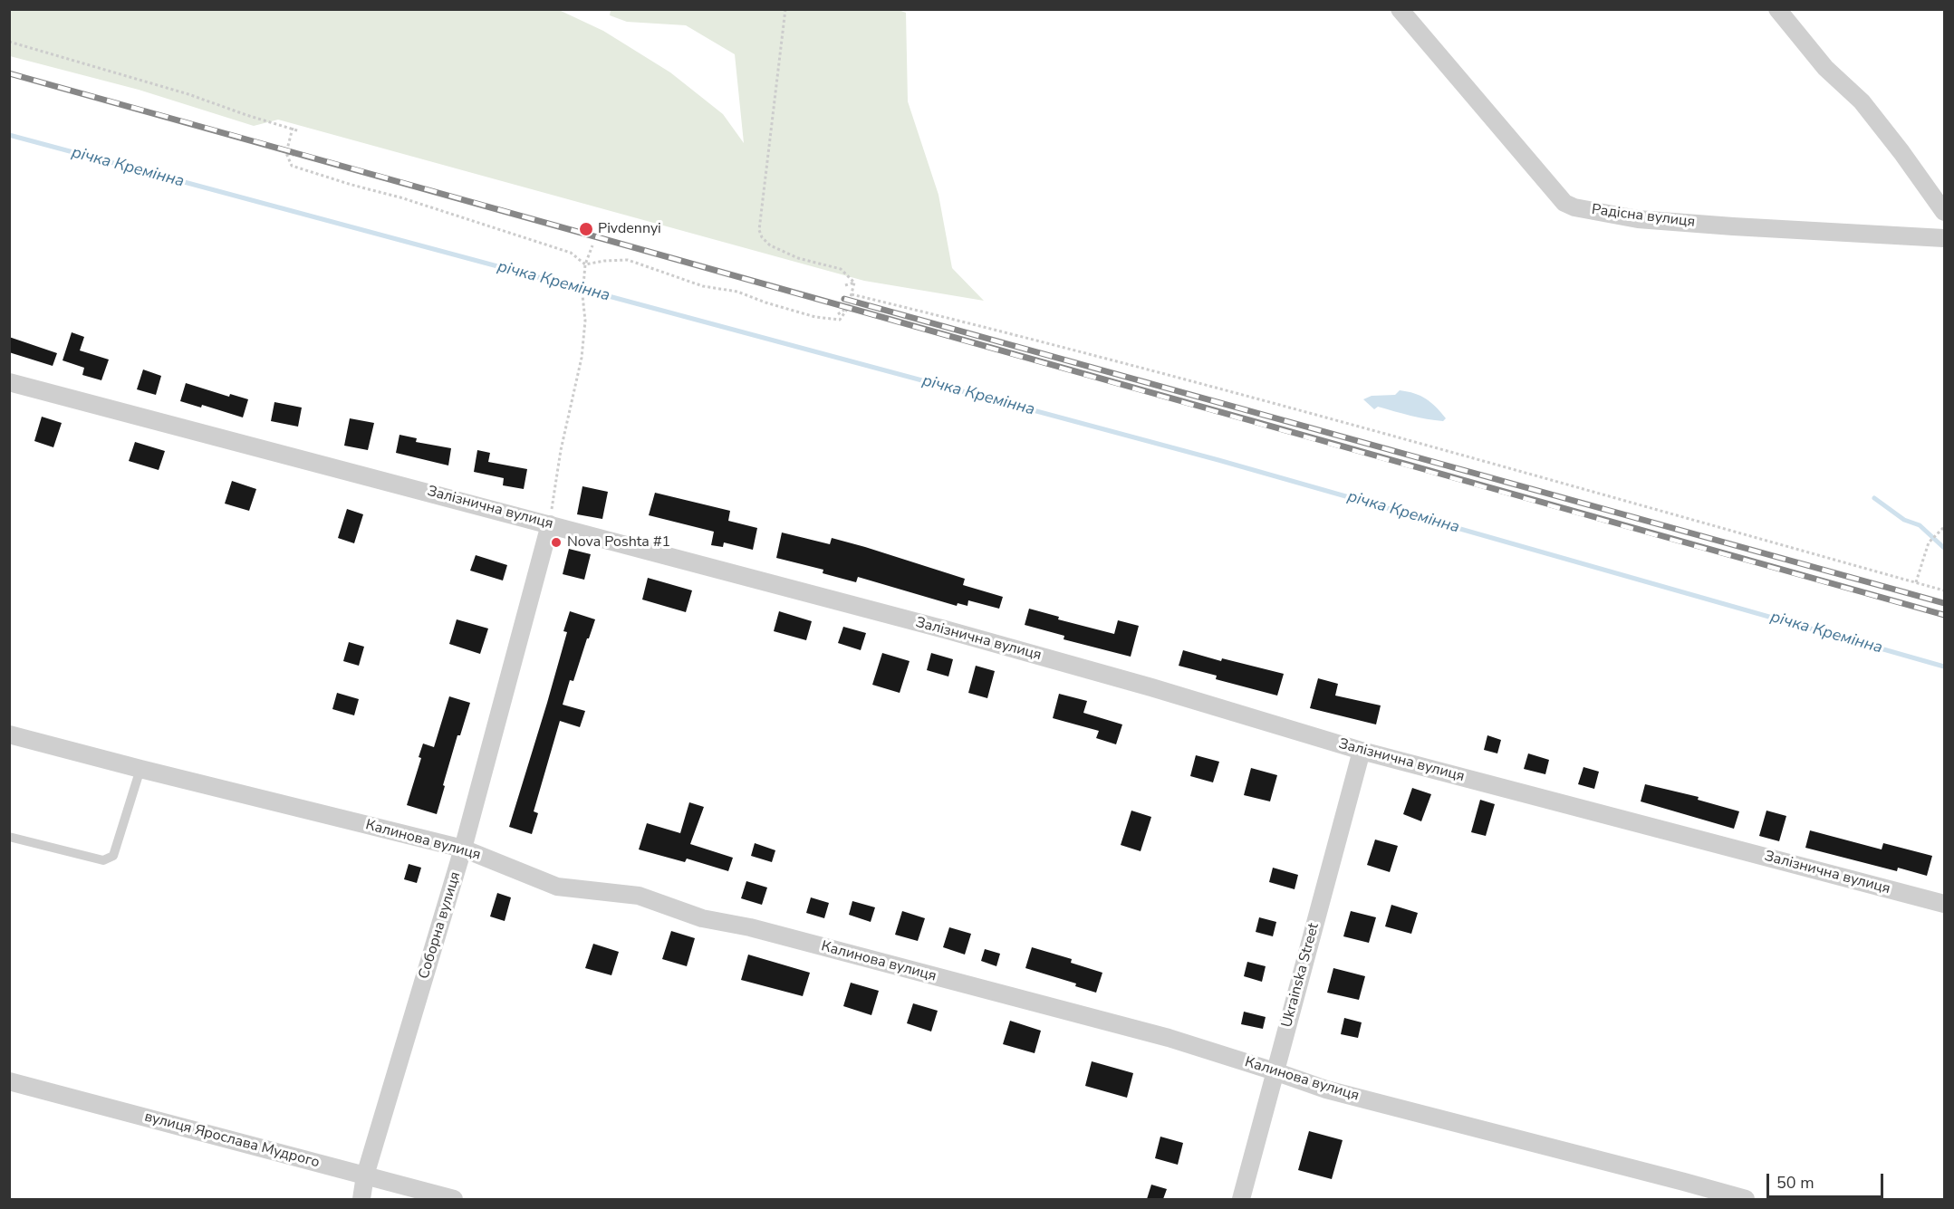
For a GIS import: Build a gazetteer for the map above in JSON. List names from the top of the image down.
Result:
{
  "streets": {
    "street": [
      "Радісна вулиця",
      "Залізнична вулиця",
      "Калинова вулиця",
      "Соборна вулиця",
      "Ukrainska Street",
      "вулиця Ярослава Мудрого"
    ]
  },
  "crossings": [
    ["Залізнична вулиця", "Соборна вулиця"],
    ["Залізнична вулиця", "Ukrainska Street"],
    ["Калинова вулиця", "Соборна вулиця"],
    ["Калинова вулиця", "Ukrainska Street"],
    ["Соборна вулиця", "вулиця Ярослава Мудрого"]
  ],
  "water": ["річка Кремінна"],
  "places": ["Pivdennyi", "Nova Poshta #1"],
  "scale_bar": "50 m"
}
